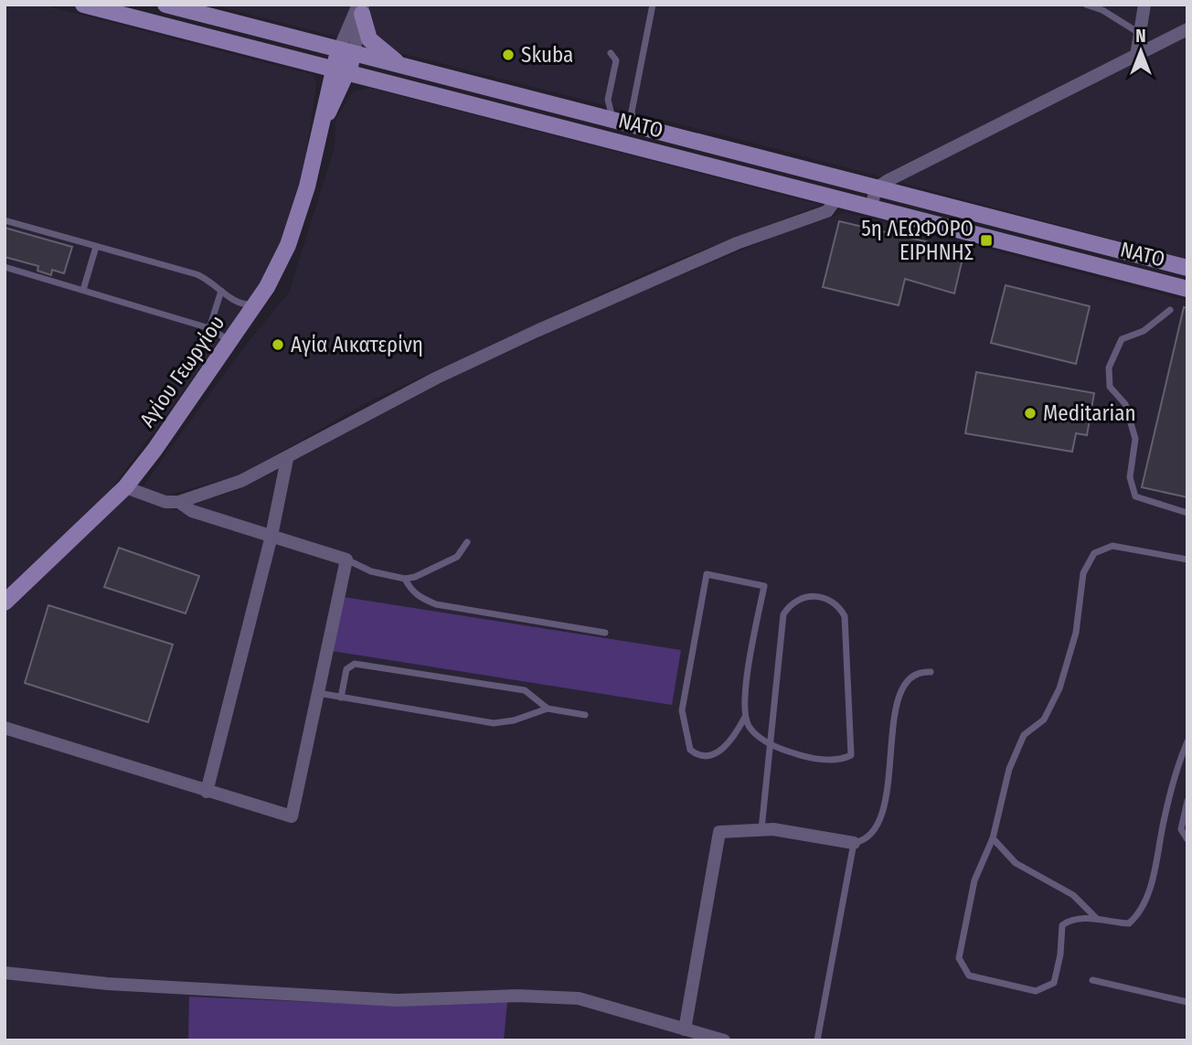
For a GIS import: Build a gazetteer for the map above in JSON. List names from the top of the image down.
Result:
{
  "streets": {
    "main road": ["ΝΑΤΟ", "Αγίου Γεωργίου"]
  },
  "crossings": [
    ["ΝΑΤΟ", "Αγίου Γεωργίου"]
  ],
  "places": {
    "other": ["Skuba", "Αγία Αικατερίνη", "Meditarian"],
    "transit": ["5η ΛΕΩΦΟΡΟ ΕΙΡΗΝΗΣ"]
  },
  "north": "top"
}
